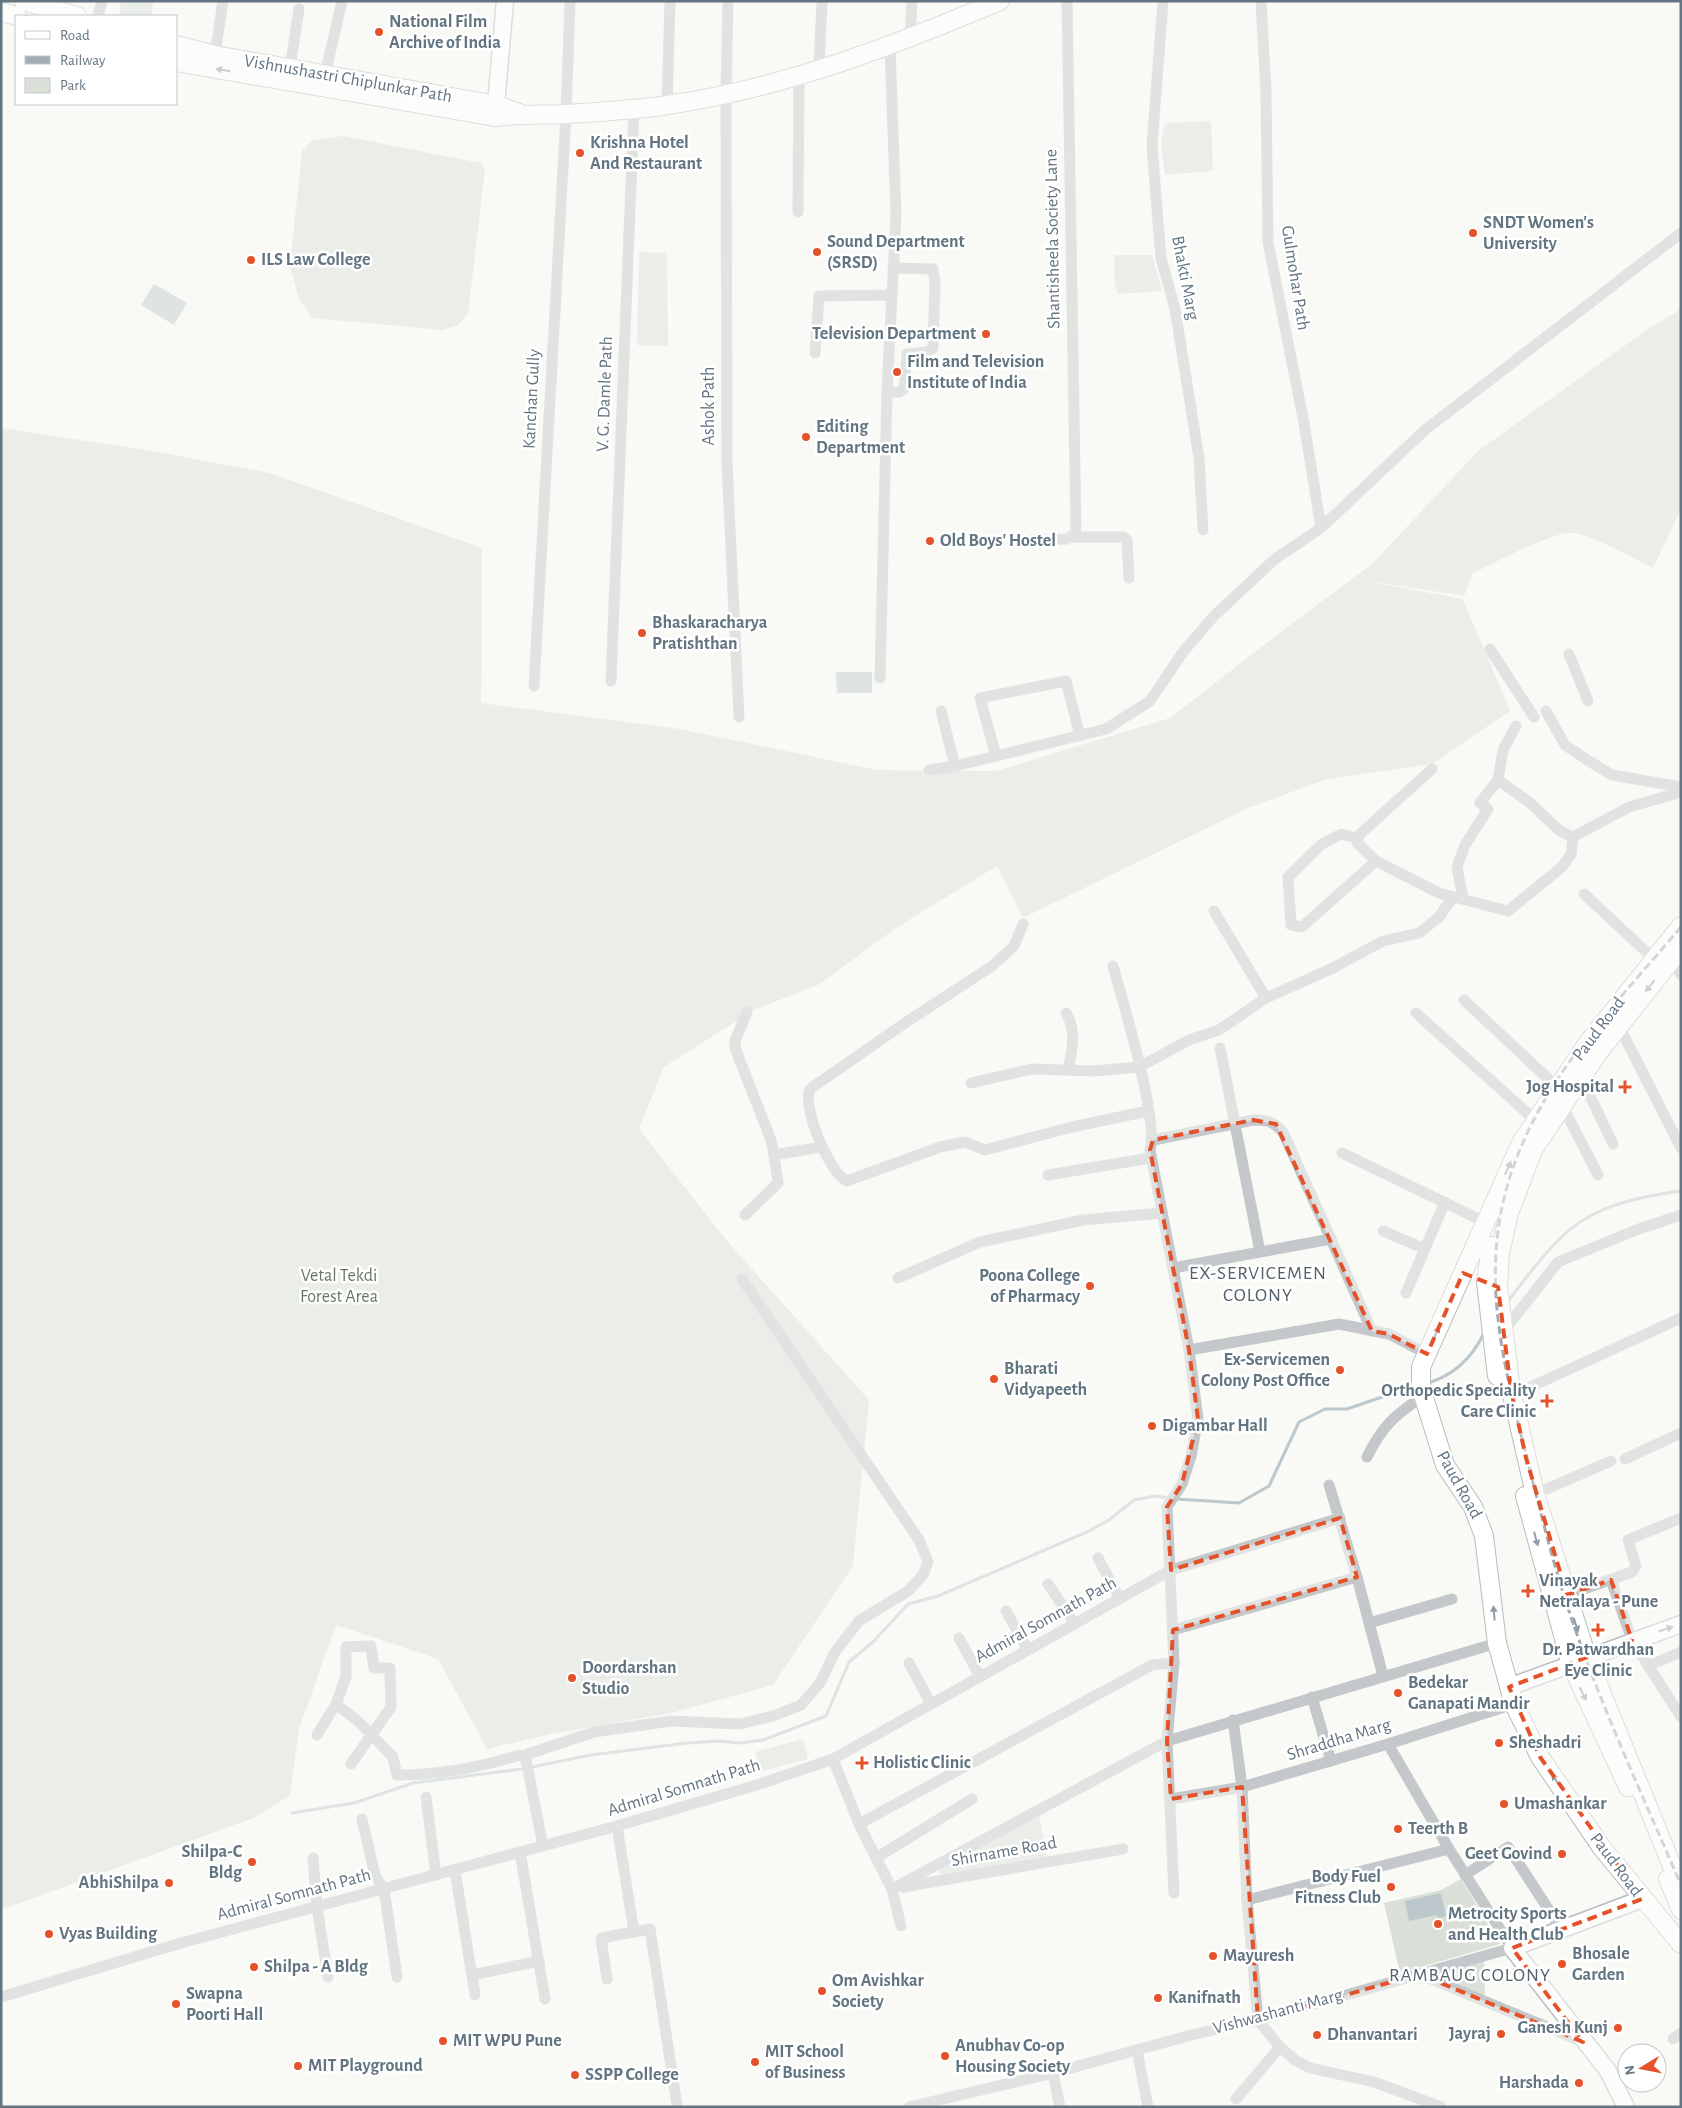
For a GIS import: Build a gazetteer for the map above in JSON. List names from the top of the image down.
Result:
{
  "streets": {
    "main road": ["Vishnushastri Chiplunkar Path", "Paud Road"],
    "street": [
      "Shantisheela Society Lane",
      "Bhakti Marg",
      "Gulmohar Path",
      "V. G. Damle Path",
      "Kanchan Gully",
      "Ashok Path",
      "Admiral Somnath Path",
      "Shraddha Marg",
      "Shirname Road",
      "Vishwashanti Marg"
    ]
  },
  "crossings": [
    ["Vishnushastri Chiplunkar Path", "V. G. Damle Path"],
    ["Vishnushastri Chiplunkar Path", "Kanchan Gully"],
    ["Vishnushastri Chiplunkar Path", "Ashok Path"],
    ["Paud Road", "Shraddha Marg"],
    ["Paud Road", "Vishwashanti Marg"]
  ],
  "districts": ["EX-SERVICEMEN COLONY", "RAMBAUG COLONY"],
  "parks": ["Vetal Tekdi Forest Area"],
  "places": {
    "other": [
      "National Film Archive of India",
      "Krishna Hotel And Restaurant",
      "SNDT Women's University",
      "Sound Department (SRSD)",
      "ILS Law College",
      "Television Department",
      "Film and Television Institute of India",
      "Editing Department",
      "Old Boys' Hostel",
      "Bhaskaracharya Pratishthan",
      "Poona College of Pharmacy",
      "Ex-Servicemen Colony Post Office",
      "Bharati Vidyapeeth",
      "Digambar Hall",
      "Doordarshan Studio",
      "Bedekar Ganapati Mandir",
      "Sheshadri",
      "Umashankar",
      "Teerth B",
      "Geet Govind",
      "Shilpa-C Bldg",
      "AbhiShilpa",
      "Body Fuel Fitness Club",
      "Metrocity Sports and Health Club",
      "Vyas Building",
      "Mayuresh",
      "Bhosale Garden",
      "Shilpa - A Bldg",
      "Om Avishkar Society",
      "Kanifnath",
      "Swapna Poorti Hall",
      "Ganesh Kunj",
      "Jayraj",
      "Dhanvantari",
      "MIT WPU Pune",
      "Anubhav Co-op Housing Society",
      "MIT School of Business",
      "MIT Playground",
      "SSPP College",
      "Harshada"
    ],
    "health": [
      "Jog Hospital",
      "Orthopedic Speciality Care Clinic",
      "Vinayak Netralaya - Pune",
      "Dr. Patwardhan Eye Clinic",
      "Holistic Clinic"
    ]
  },
  "legend": ["Road", "Railway", "Park"],
  "north": "left"
}
